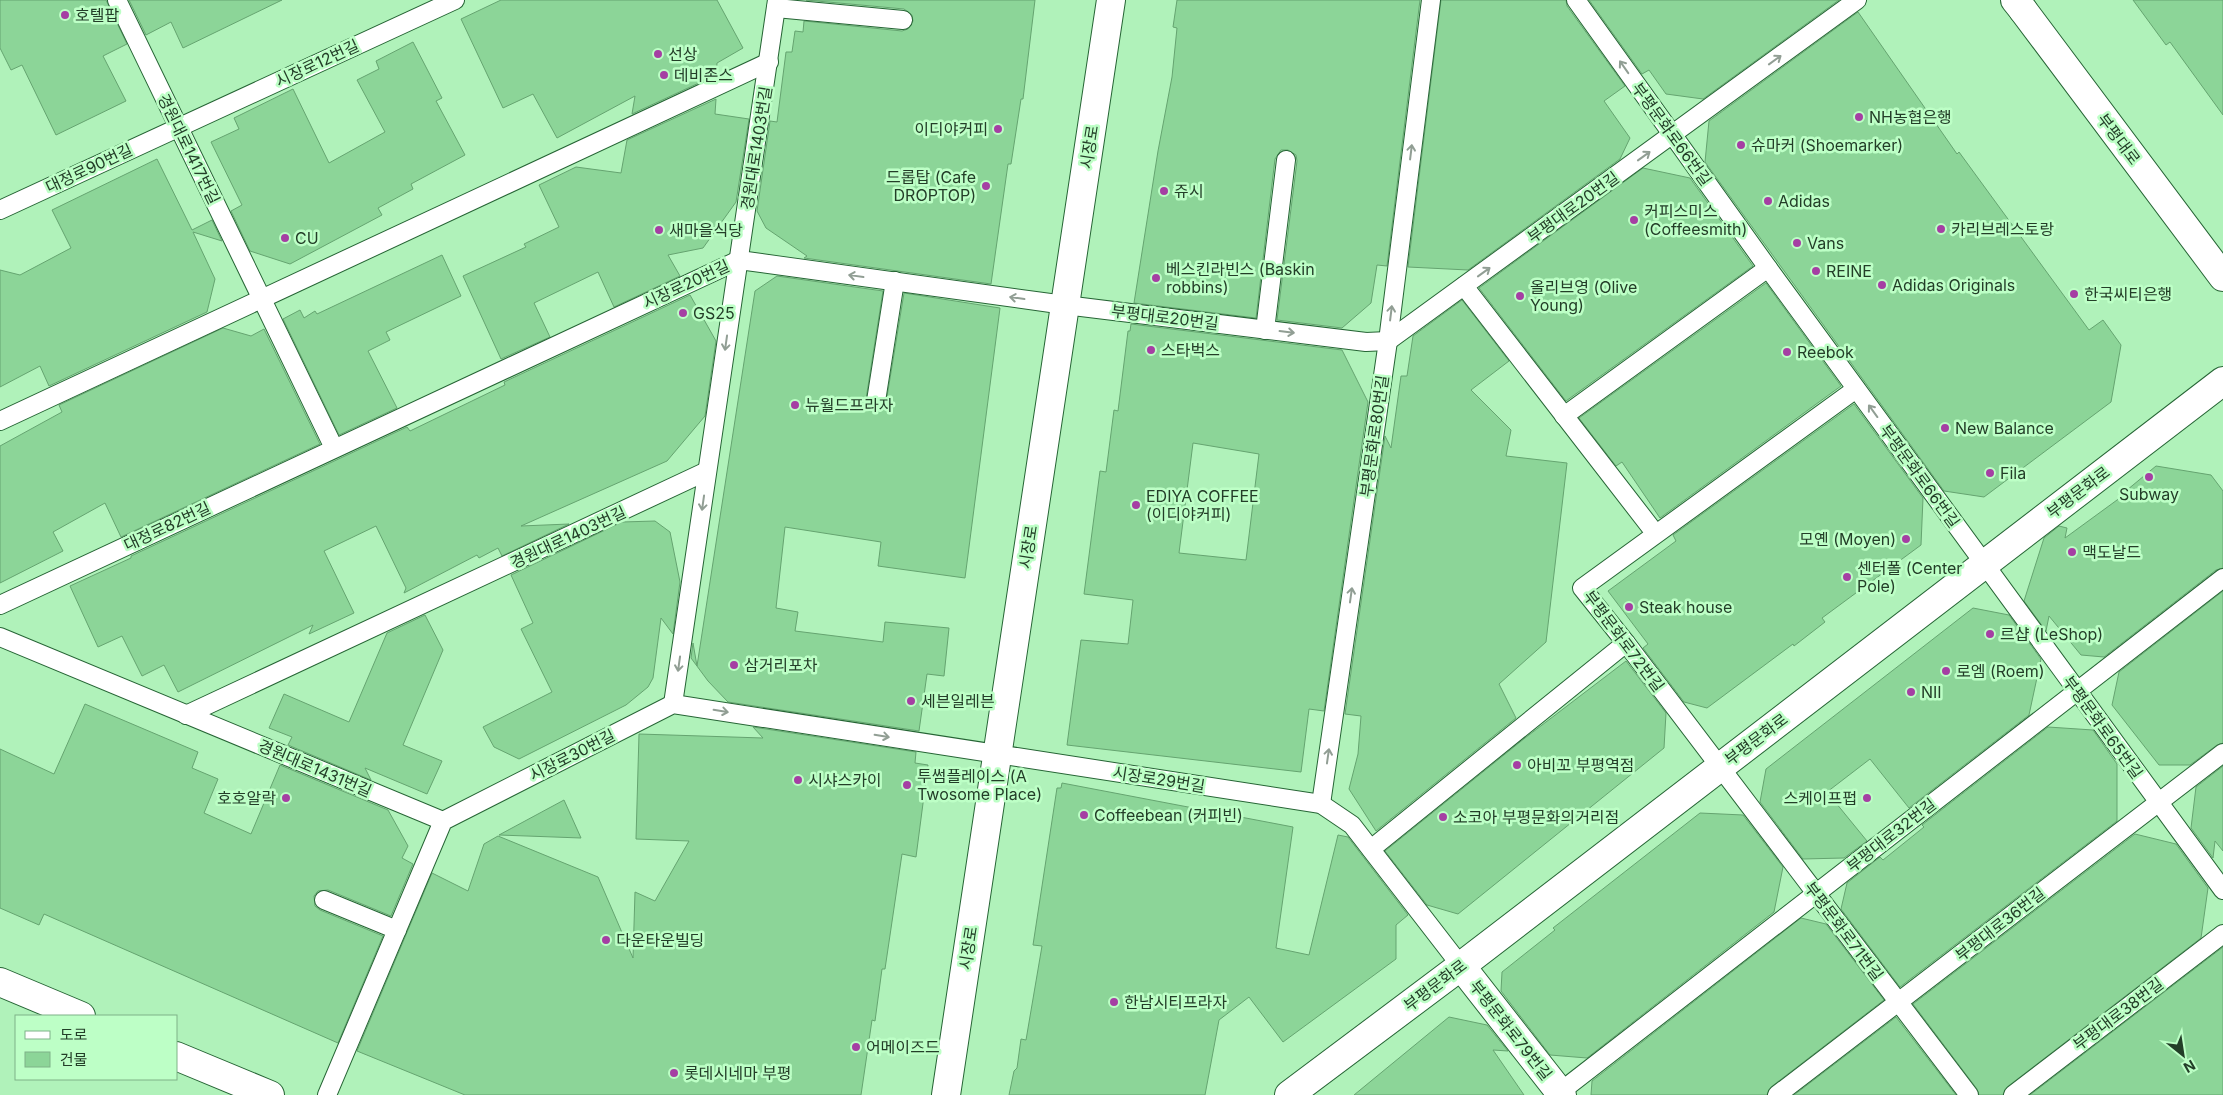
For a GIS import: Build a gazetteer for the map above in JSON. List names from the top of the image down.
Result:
{
  "streets": {
    "street": [
      "부평대로",
      "시장로",
      "부평문화로",
      "부평문화로79번길"
    ],
    "lane": [
      "시장로12번길",
      "부평문화로66번길",
      "경원대로1403번길",
      "경원대로1417번길",
      "대정로90번길",
      "부평대로20번길",
      "시장로20번길",
      "부평문화로80번길",
      "대정로82번길",
      "부평문화로72번길",
      "부평문화로65번길",
      "시장로30번길",
      "경원대로1431번길",
      "시장로29번길",
      "부평대로32번길",
      "부평대로36번길",
      "부평문화로71번길",
      "부평대로38번길"
    ]
  },
  "crossings": [
    ["시장로12번길", "경원대로1417번길"],
    ["시장로12번길", "대정로90번길"],
    ["부평문화로66번길", "부평대로20번길"],
    ["부평문화로66번길", "부평문화로"],
    ["부평문화로66번길", "부평문화로72번길"],
    ["부평문화로66번길", "부평문화로65번길"],
    ["시장로", "부평대로20번길"],
    ["시장로", "시장로20번길"],
    ["시장로", "시장로29번길"],
    ["경원대로1403번길", "경원대로1417번길"],
    ["경원대로1403번길", "시장로20번길"],
    ["경원대로1403번길", "시장로30번길"],
    ["경원대로1403번길", "경원대로1431번길"],
    ["경원대로1417번길", "대정로90번길"],
    ["경원대로1417번길", "시장로20번길"],
    ["경원대로1417번길", "대정로82번길"],
    ["부평대로20번길", "시장로20번길"],
    ["부평대로20번길", "부평문화로80번길"],
    ["시장로20번길", "대정로82번길"],
    ["부평문화로80번길", "시장로29번길"],
    ["부평문화로", "부평문화로72번길"],
    ["부평문화로", "부평문화로65번길"],
    ["부평문화로", "부평문화로71번길"],
    ["부평문화로", "부평문화로79번길"],
    ["부평문화로72번길", "부평문화로71번길"],
    ["부평문화로65번길", "부평대로32번길"],
    ["부평문화로65번길", "부평대로36번길"],
    ["시장로30번길", "경원대로1431번길"],
    ["부평대로32번길", "부평문화로71번길"],
    ["부평대로32번길", "부평문화로79번길"],
    ["부평대로36번길", "부평문화로71번길"]
  ],
  "one_way": [
    "부평문화로66번길",
    "부평대로20번길",
    "시장로20번길",
    "부평문화로80번길"
  ],
  "places": [
    "호텔팝",
    "선상",
    "데비존스",
    "NH농협은행",
    "이디야커피",
    "슈마커 (Shoemarker)",
    "드롭탑 (Cafe DROPTOP)",
    "쥬시",
    "Adidas",
    "커피스미스 (Coffeesmith)",
    "카리브레스토랑",
    "새마을식당",
    "CU",
    "Vans",
    "REINE",
    "베스킨라빈스 (Baskin robbins)",
    "Adidas Originals",
    "한국씨티은행",
    "올리브영 (Olive Young)",
    "GS25",
    "스타벅스",
    "Reebok",
    "뉴월드프라자",
    "New Balance",
    "Fila",
    "Subway",
    "EDIYA COFFEE (이디야커피)",
    "모옌 (Moyen)",
    "맥도날드",
    "센터폴 (Center Pole)",
    "Steak house",
    "르샵 (LeShop)",
    "삼거리포차",
    "로엠 (Roem)",
    "NII",
    "세븐일레븐",
    "아비꼬 부평역점",
    "시샤스카이",
    "투썸플레이스 (A Twosome Place)",
    "호호알락",
    "스케이프펍",
    "Coffeebean (커피빈)",
    "소코아 부평문화의거리점",
    "다운타운빌딩",
    "한남시티프라자",
    "어메이즈드",
    "롯데시네마 부평"
  ],
  "legend": ["도로", "건물"],
  "north": "bottom right"
}
